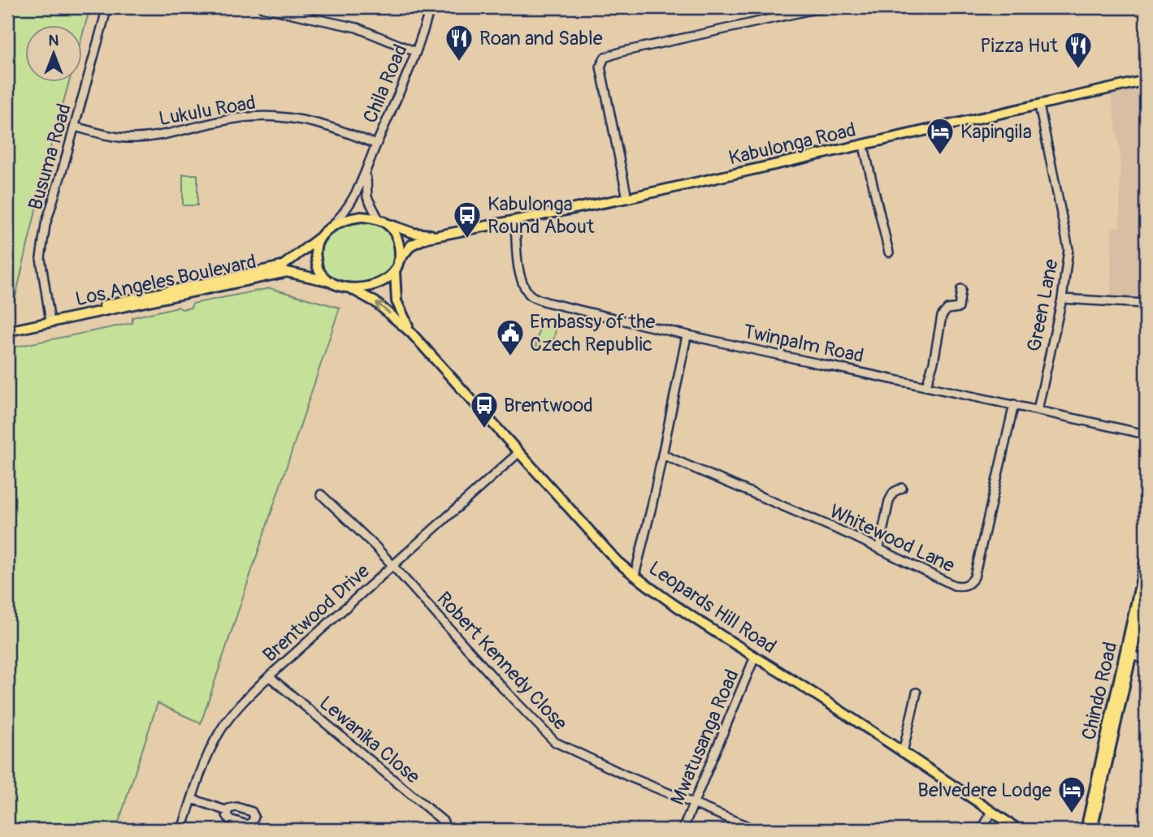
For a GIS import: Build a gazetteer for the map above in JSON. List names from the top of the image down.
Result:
{
  "streets": {
    "main road": [
      "Kabulonga Road",
      "Los Angeles Boulevard",
      "Leopards Hill Road",
      "Chindo Road"
    ],
    "street": [
      "Chila Road",
      "Lukulu Road",
      "Busuma Road",
      "Green Lane",
      "Twinpalm Road",
      "Whitewood Lane",
      "Brentwood Drive",
      "Robert Kennedy Close",
      "Mwatusanga Road",
      "Lewanika Close"
    ]
  },
  "crossings": [
    ["Chila Road", "Lukulu Road"],
    ["Chila Road", "Kabulonga Road"],
    ["Chila Road", "Los Angeles Boulevard"],
    ["Chila Road", "Leopards Hill Road"],
    ["Lukulu Road", "Busuma Road"],
    ["Kabulonga Road", "Los Angeles Boulevard"],
    ["Kabulonga Road", "Green Lane"],
    ["Kabulonga Road", "Twinpalm Road"],
    ["Kabulonga Road", "Leopards Hill Road"],
    ["Busuma Road", "Los Angeles Boulevard"],
    ["Los Angeles Boulevard", "Leopards Hill Road"],
    ["Green Lane", "Twinpalm Road"],
    ["Twinpalm Road", "Whitewood Lane"],
    ["Leopards Hill Road", "Brentwood Drive"],
    ["Leopards Hill Road", "Mwatusanga Road"],
    ["Brentwood Drive", "Robert Kennedy Close"],
    ["Brentwood Drive", "Lewanika Close"],
    ["Robert Kennedy Close", "Mwatusanga Road"]
  ],
  "places": {
    "restaurant": ["Roan and Sable", "Pizza Hut"],
    "hotel": ["Kapingila", "Belvedere Lodge"],
    "bus stop": ["Kabulonga Round About", "Brentwood"],
    "public building": ["Embassy of the Czech Republic"]
  },
  "north": "top"
}
